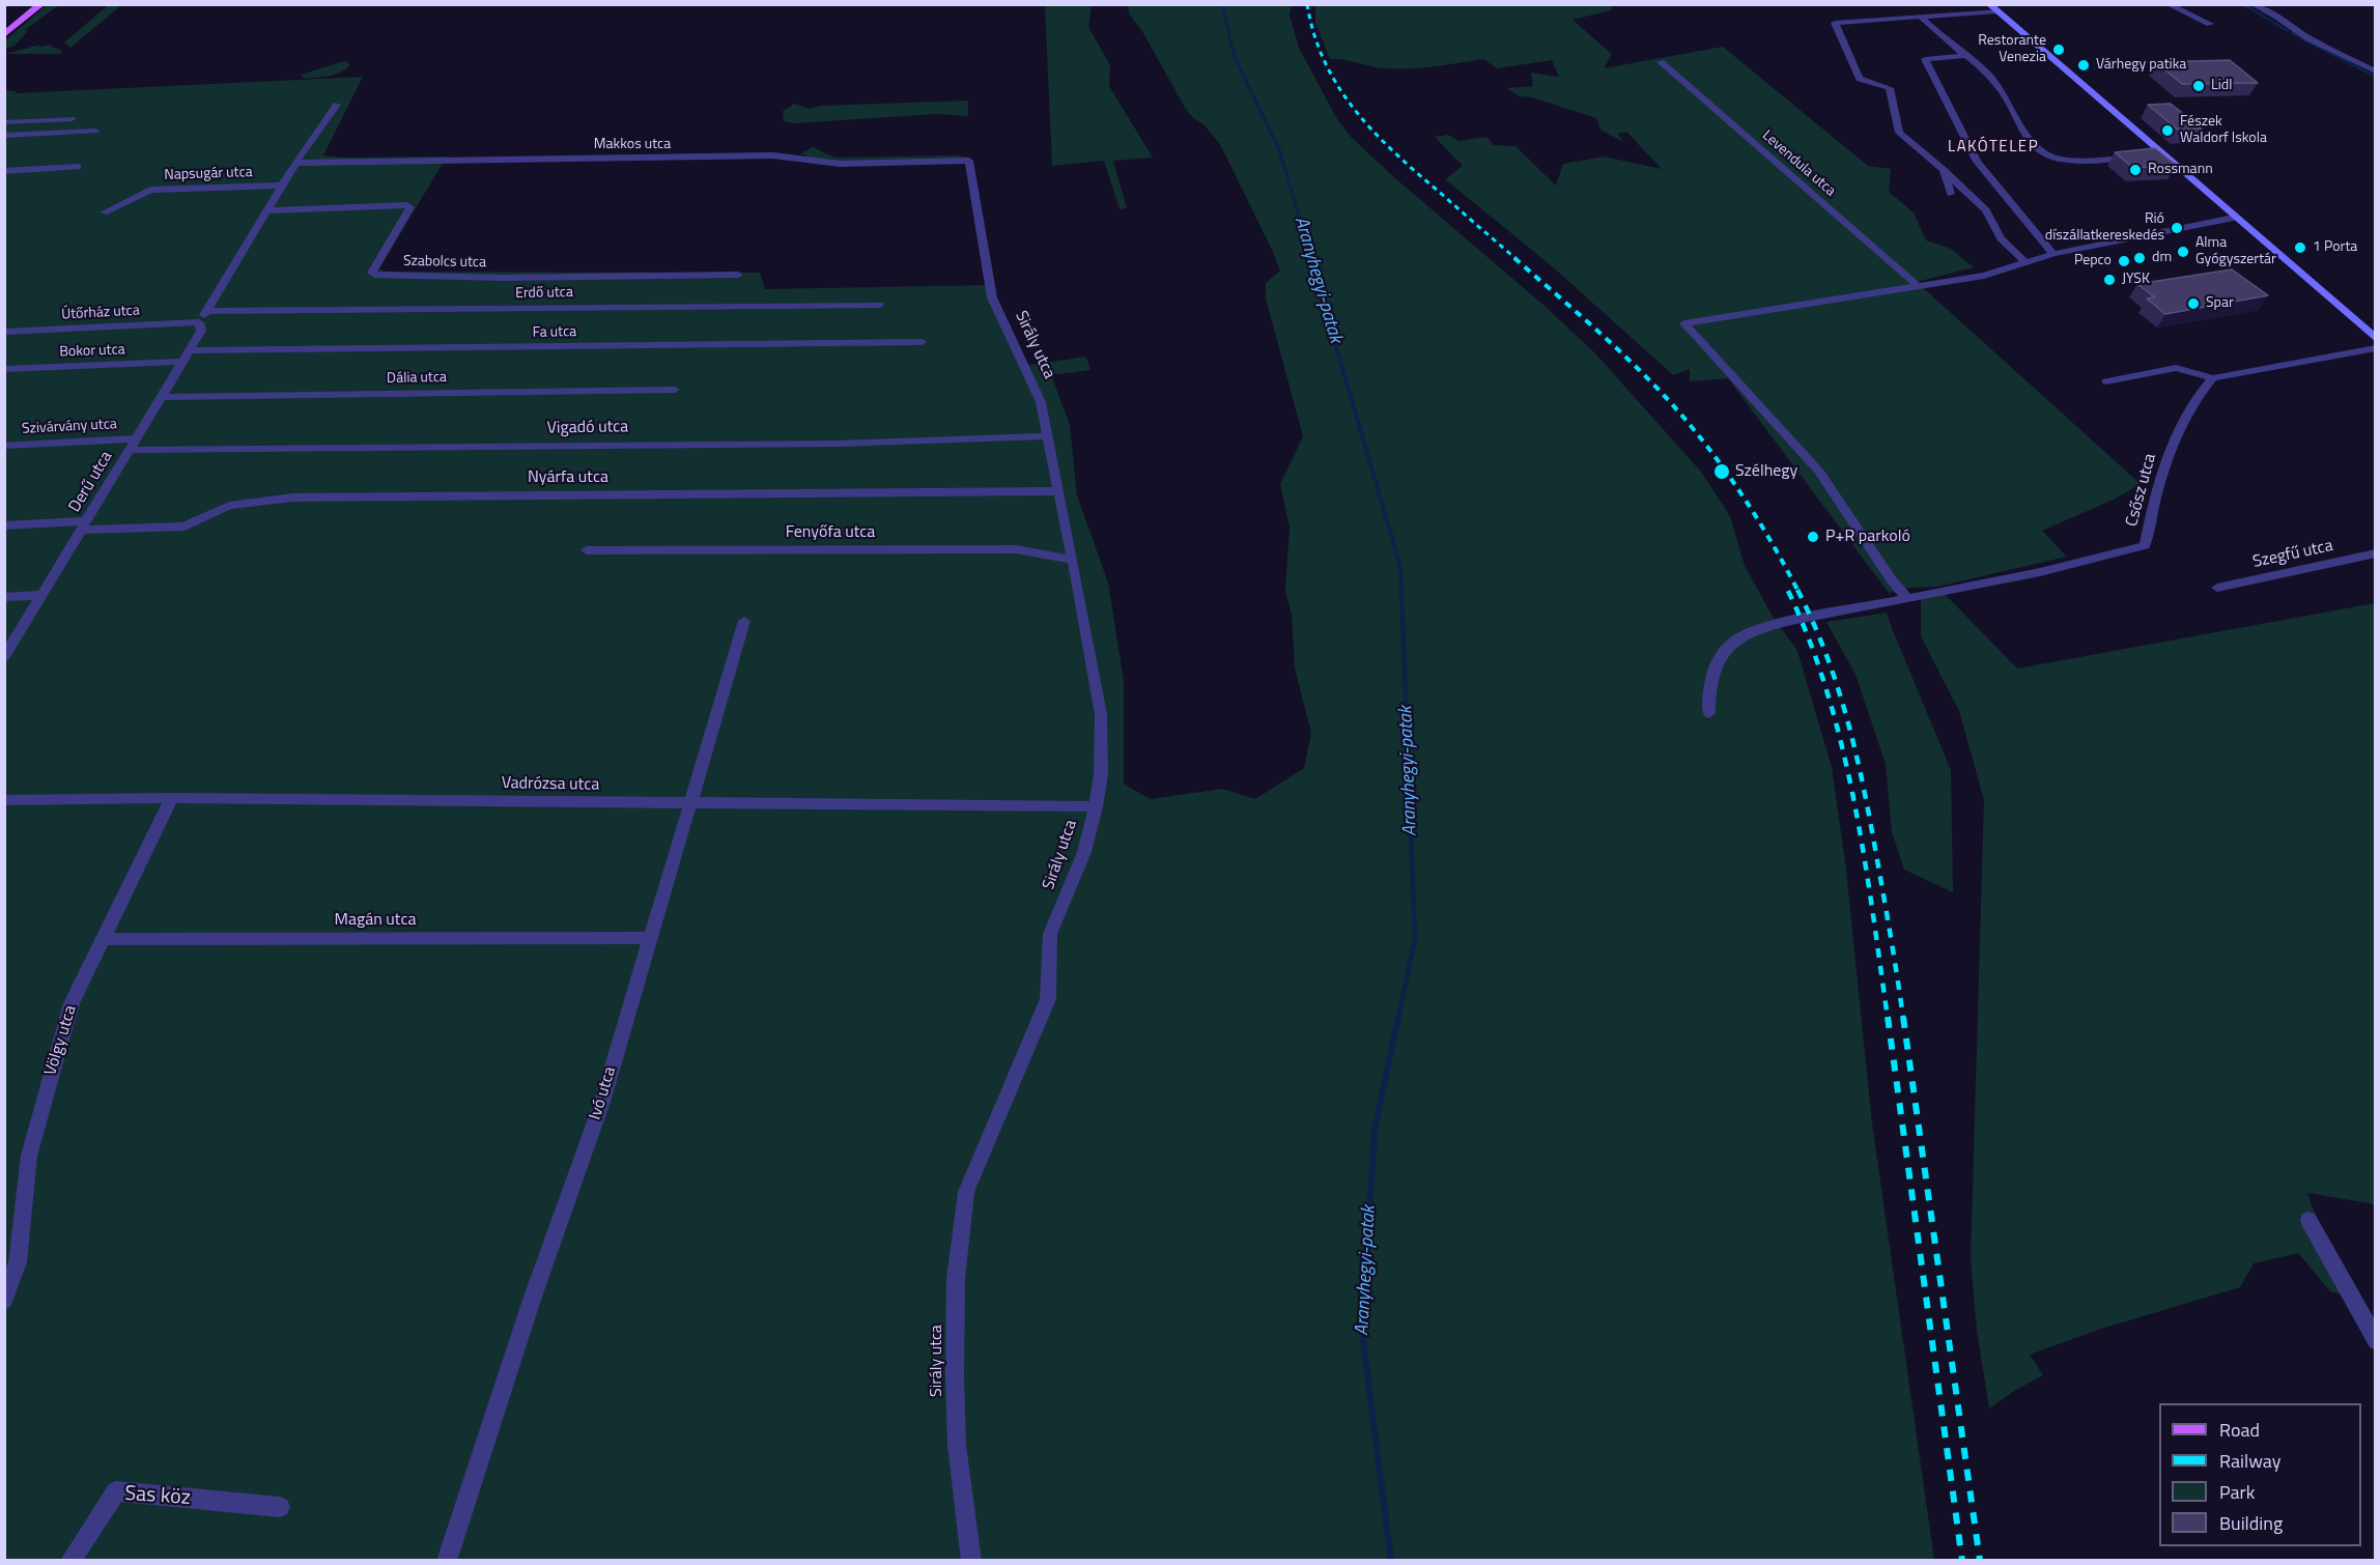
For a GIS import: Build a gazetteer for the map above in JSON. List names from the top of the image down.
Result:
{
  "streets": {
    "street": [
      "Makkos utca",
      "Levendula utca",
      "Napsugár utca",
      "Szabolcs utca",
      "Erdő utca",
      "Útőrház utca",
      "Fa utca",
      "Sirály utca",
      "Bokor utca",
      "Dália utca",
      "Szivárvány utca",
      "Vigadó utca",
      "Nyárfa utca",
      "Derű utca",
      "Csősz utca",
      "Fenyőfa utca",
      "Szegfű utca",
      "Vadrózsa utca",
      "Magán utca",
      "Völgy utca",
      "Ivó utca",
      "Sas köz"
    ]
  },
  "crossings": [
    ["Makkos utca", "Sirály utca"],
    ["Útőrház utca", "Derű utca"],
    ["Fa utca", "Derű utca"],
    ["Sirály utca", "Vigadó utca"],
    ["Sirály utca", "Nyárfa utca"],
    ["Sirály utca", "Fenyőfa utca"],
    ["Sirály utca", "Vadrózsa utca"],
    ["Bokor utca", "Derű utca"],
    ["Dália utca", "Derű utca"],
    ["Szivárvány utca", "Vigadó utca"],
    ["Szivárvány utca", "Derű utca"],
    ["Vigadó utca", "Derű utca"],
    ["Nyárfa utca", "Derű utca"],
    ["Vadrózsa utca", "Völgy utca"],
    ["Vadrózsa utca", "Ivó utca"],
    ["Magán utca", "Völgy utca"],
    ["Magán utca", "Ivó utca"]
  ],
  "districts": ["LAKÓTELEP"],
  "water": ["Aranyhegyi-patak"],
  "places": [
    "Restorante Venezia",
    "Várhegy patika",
    "Lidl",
    "Fészek Waldorf Iskola",
    "Rossmann",
    "Rió díszállatkereskedés",
    "1 Porta",
    "Alma Gyógyszertár",
    "dm",
    "Pepco",
    "JYSK",
    "Spar",
    "Szélhegy",
    "P+R parkoló"
  ],
  "legend": [
    "Road",
    "Railway",
    "Park",
    "Building"
  ]
}
